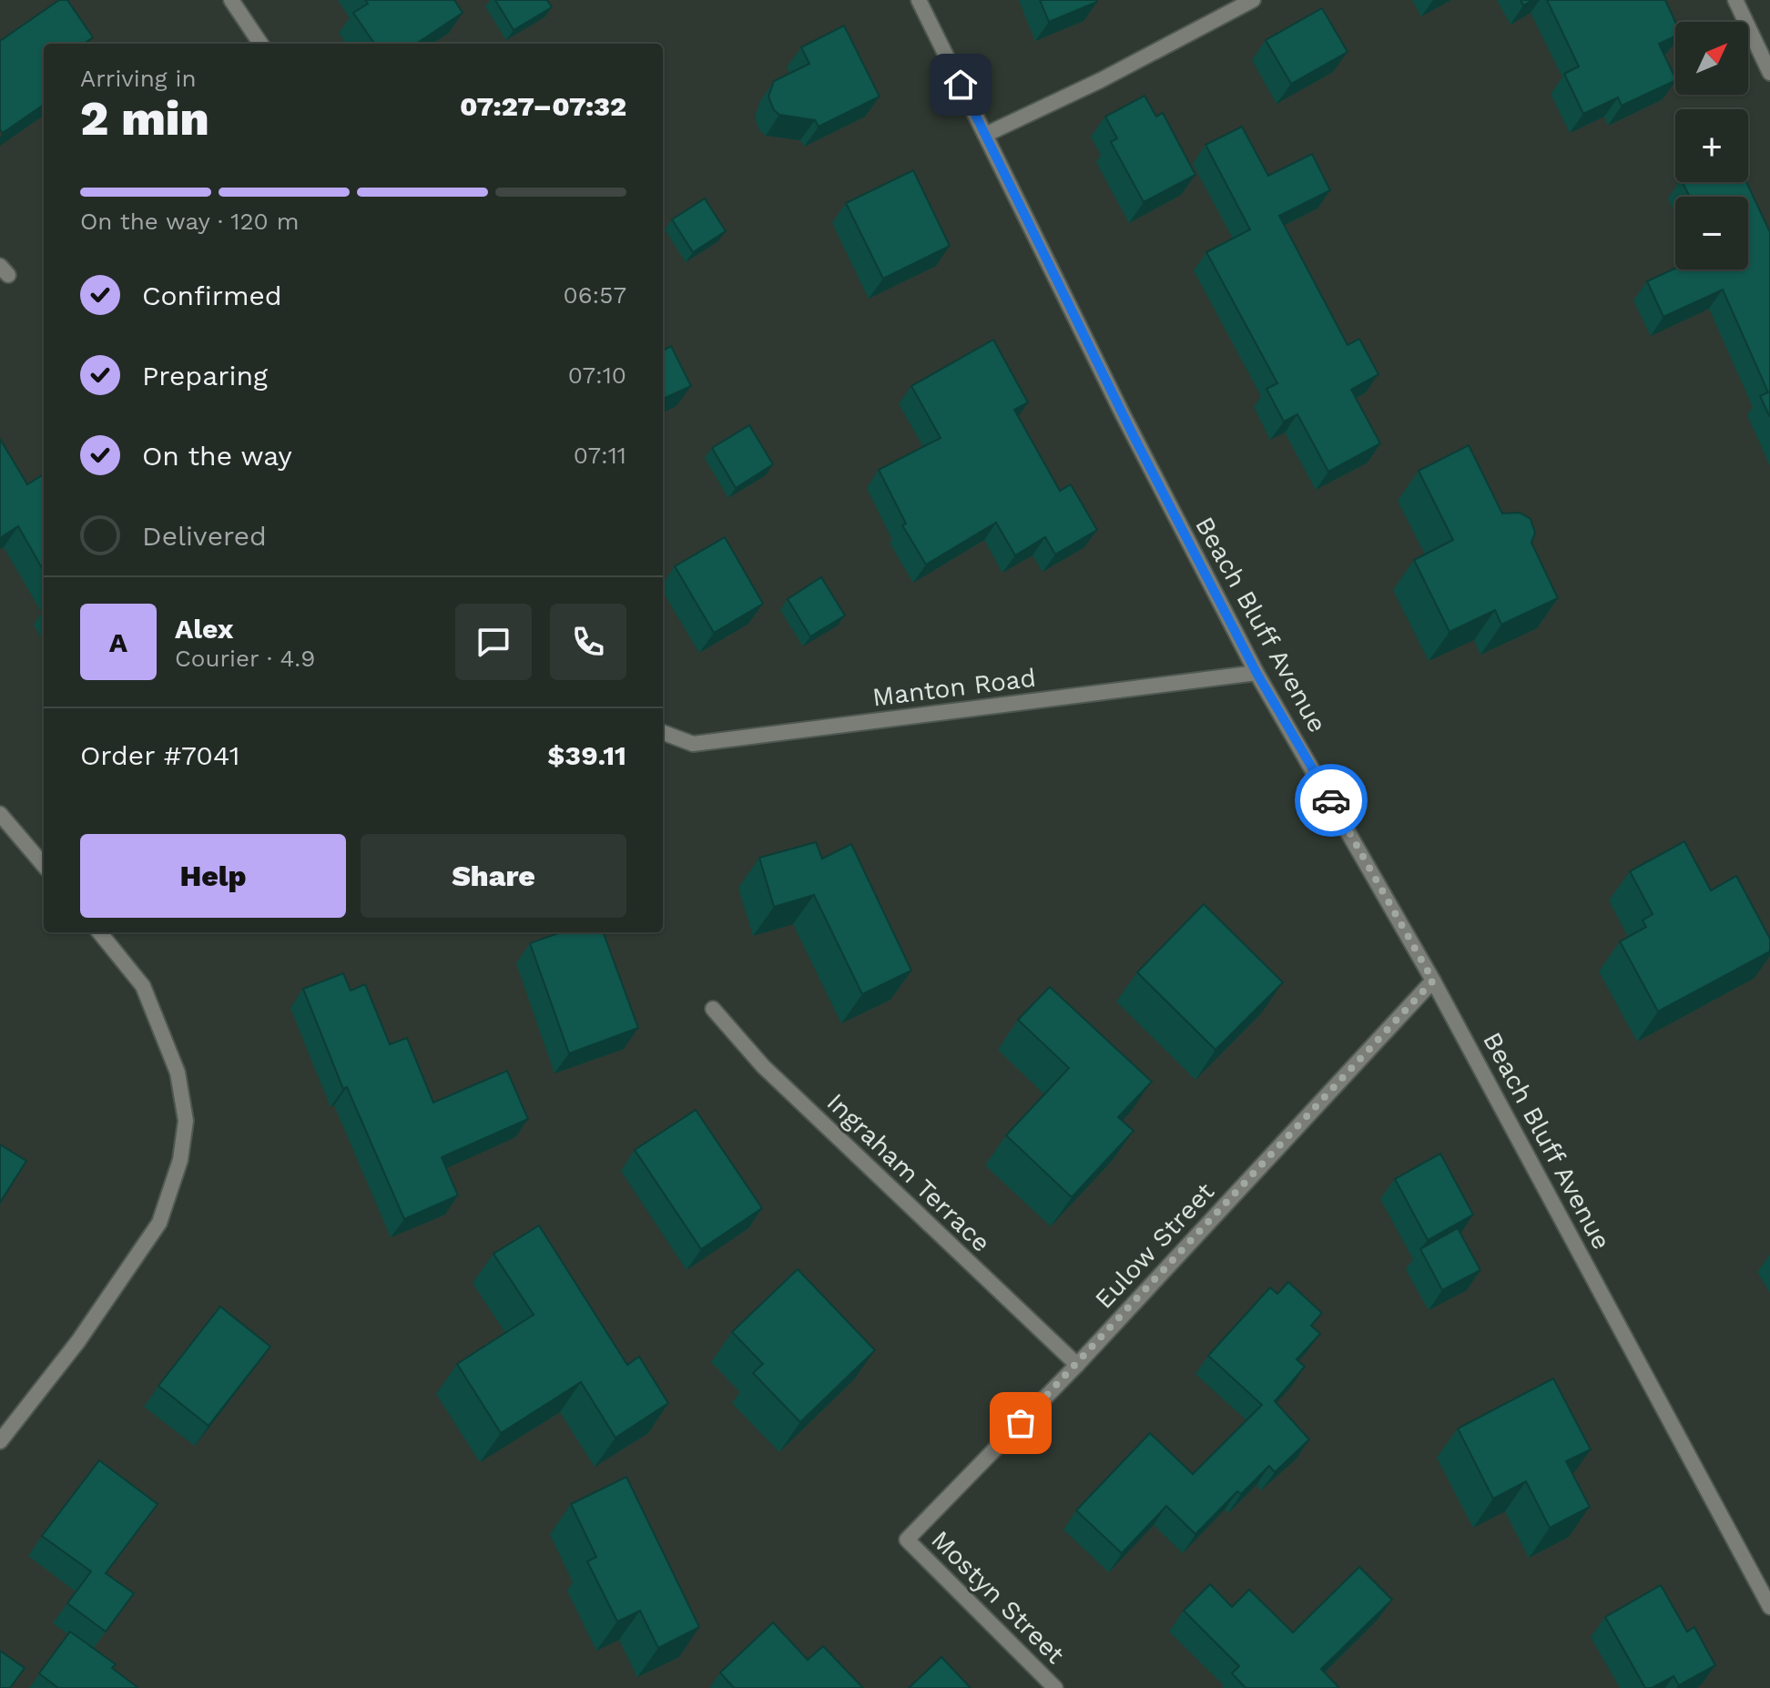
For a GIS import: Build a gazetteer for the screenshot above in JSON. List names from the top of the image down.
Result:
{
  "streets": {
    "street": [
      "Beach Bluff Avenue",
      "Manton Road",
      "Ingraham Terrace",
      "Eulow Street",
      "Mostyn Street"
    ]
  },
  "crossings": [
    ["Beach Bluff Avenue", "Manton Road"],
    ["Beach Bluff Avenue", "Eulow Street"],
    ["Ingraham Terrace", "Eulow Street"],
    ["Eulow Street", "Mostyn Street"]
  ],
  "north": "top right",
  "page": {
    "map_buttons": ["+", "−"],
    "heading": ["2 min", "Arriving in", "07:27–07:32"],
    "panel": [
      "Alex",
      "Courier · 4.9",
      "Order #7041",
      "$39.11"
    ],
    "bar": "On the way · 120 m",
    "list": [
      ["Confirmed", "06:57"],
      ["Preparing", "07:10"],
      ["On the way", "07:11"],
      "Delivered"
    ],
    "round": "A",
    "buttons": ["Help", "Share"]
  }
}
